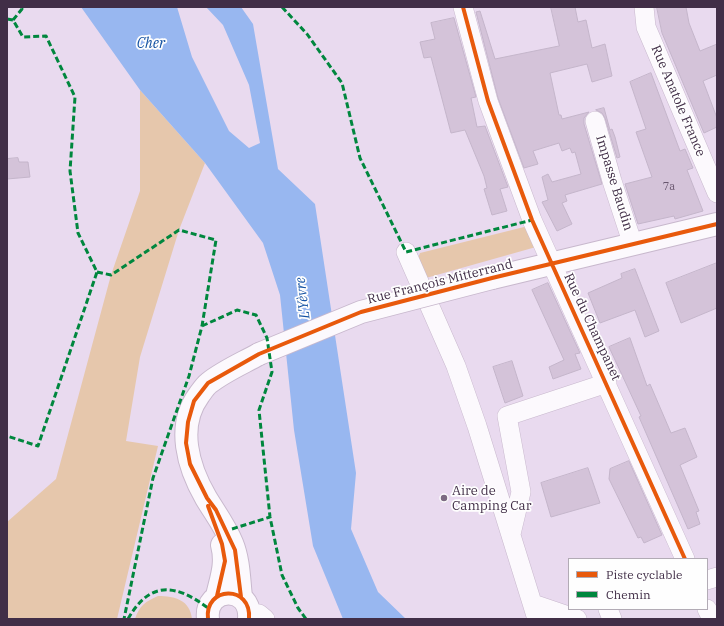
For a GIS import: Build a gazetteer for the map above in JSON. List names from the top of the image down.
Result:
{
  "streets": {
    "main road": ["Rue François Mitterrand"],
    "street": ["Rue Anatole France", "Impasse Baudin", "Rue du Champanet"]
  },
  "crossings": [
    ["Impasse Baudin", "Rue François Mitterrand"],
    ["Rue François Mitterrand", "Rue du Champanet"]
  ],
  "water": ["Cher", "L'Yèvre"],
  "places": ["Aire de Camping Car"],
  "house_numbers": ["7a"],
  "legend": ["Piste cyclable", "Chemin"]
}
